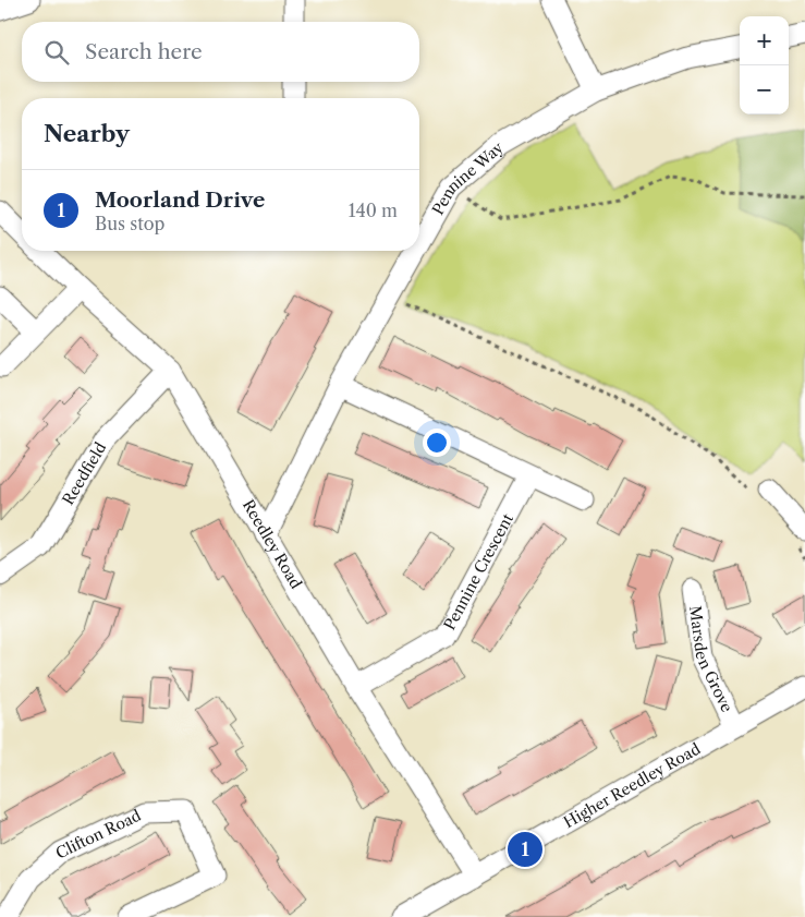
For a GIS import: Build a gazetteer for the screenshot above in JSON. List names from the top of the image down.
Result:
{
  "streets": {
    "street": [
      "Pennine Way",
      "Reedfield",
      "Reedley Road",
      "Pennine Crescent",
      "Marsden Grove",
      "Higher Reedley Road",
      "Clifton Road"
    ]
  },
  "crossings": [
    ["Pennine Way", "Reedley Road"],
    ["Reedfield", "Reedley Road"],
    ["Reedley Road", "Pennine Crescent"],
    ["Reedley Road", "Higher Reedley Road"],
    ["Marsden Grove", "Higher Reedley Road"]
  ],
  "page": {
    "map_buttons": ["+", "−"],
    "search": "Search here",
    "heading": "Nearby",
    "list": [
      {
        "mark": "1",
        "name": "Moorland Drive",
        "note": "Bus stop",
        "value": "140 m"
      }
    ],
    "pins": "1"
  }
}
